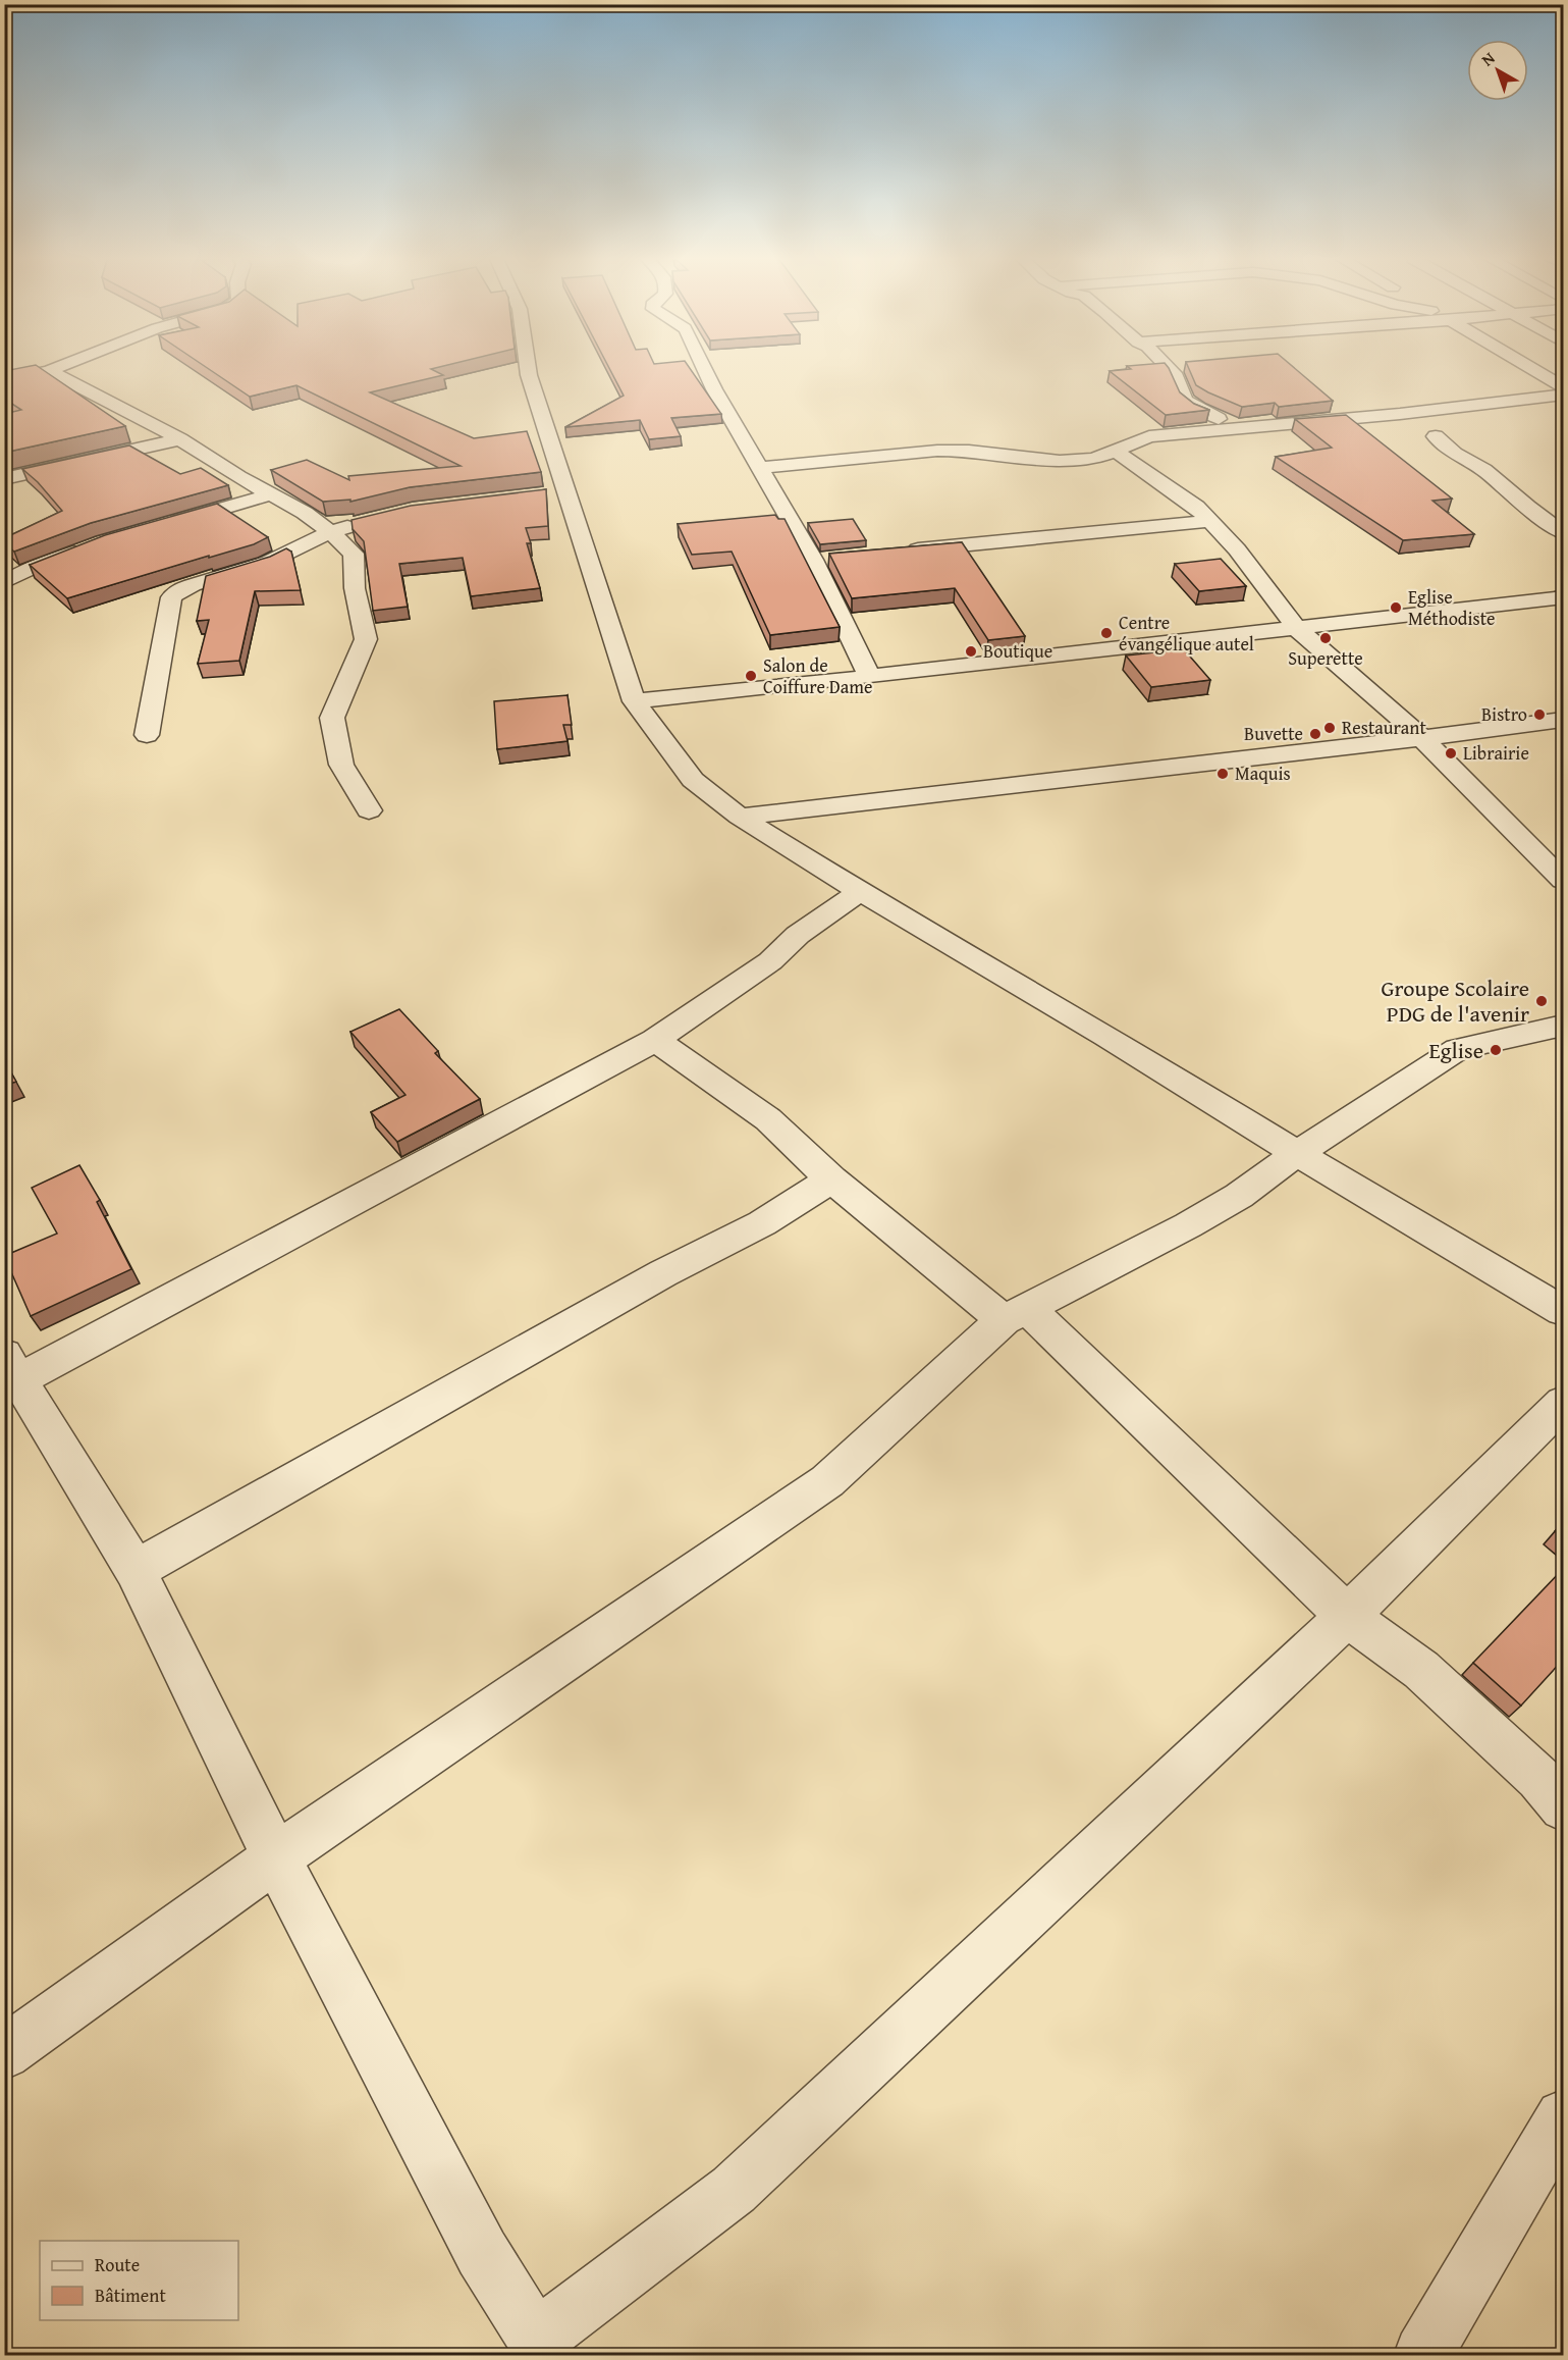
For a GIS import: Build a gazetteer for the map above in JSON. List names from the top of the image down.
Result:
{
  "places": [
    "Eglise Méthodiste",
    "Centre évangélique autel",
    "Superette",
    "Boutique",
    "Salon de Coiffure Dame",
    "Bistro",
    "Restaurant",
    "Buvette",
    "Librairie",
    "Maquis",
    "Groupe Scolaire PDG de l'avenir",
    "Eglise"
  ],
  "legend": ["Route", "Bâtiment"],
  "north": "top left"
}
